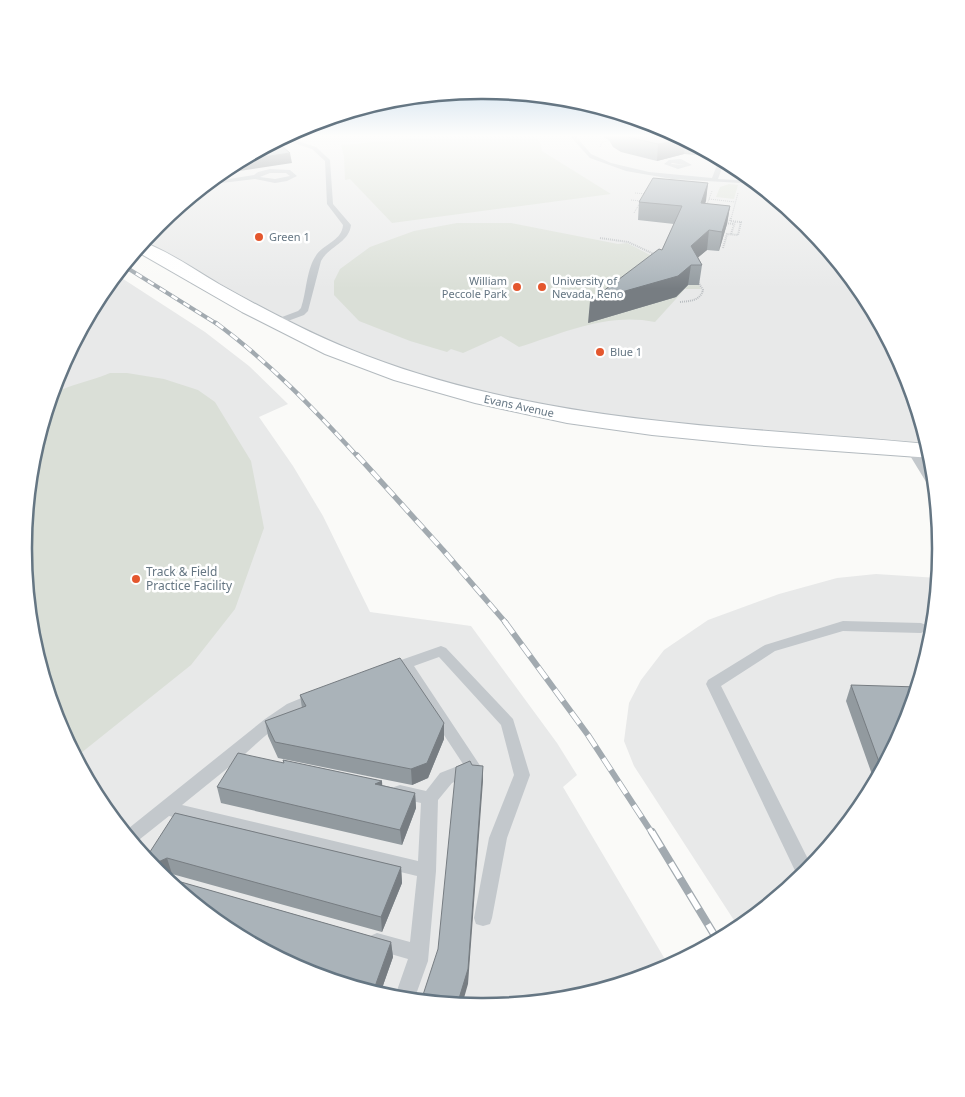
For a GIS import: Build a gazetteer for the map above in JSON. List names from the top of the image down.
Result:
{
  "streets": {
    "street": ["Evans Avenue"]
  },
  "places": [
    "Green 1",
    "William Peccole Park",
    "University of Nevada, Reno",
    "Blue 1",
    "Track & Field Practice Facility"
  ]
}
